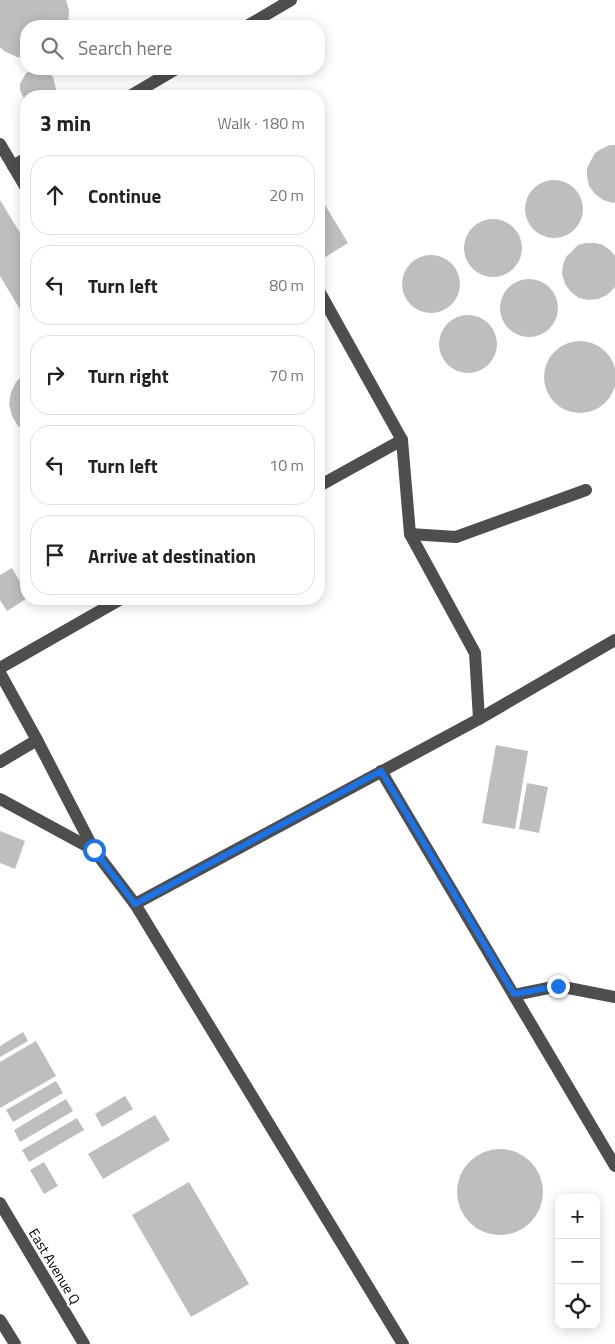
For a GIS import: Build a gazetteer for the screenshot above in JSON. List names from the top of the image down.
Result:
{
  "streets": {
    "street": ["East Avenue Q"]
  },
  "page": {
    "search": "Search here",
    "heading": ["3 min", "Walk · 180 m"],
    "list": [
      ["Continue", "20 m"],
      ["Turn left", "80 m"],
      ["Turn right", "70 m"],
      ["Turn left", "10 m"],
      "Arrive at destination"
    ],
    "map_buttons": ["+", "−"]
  }
}
